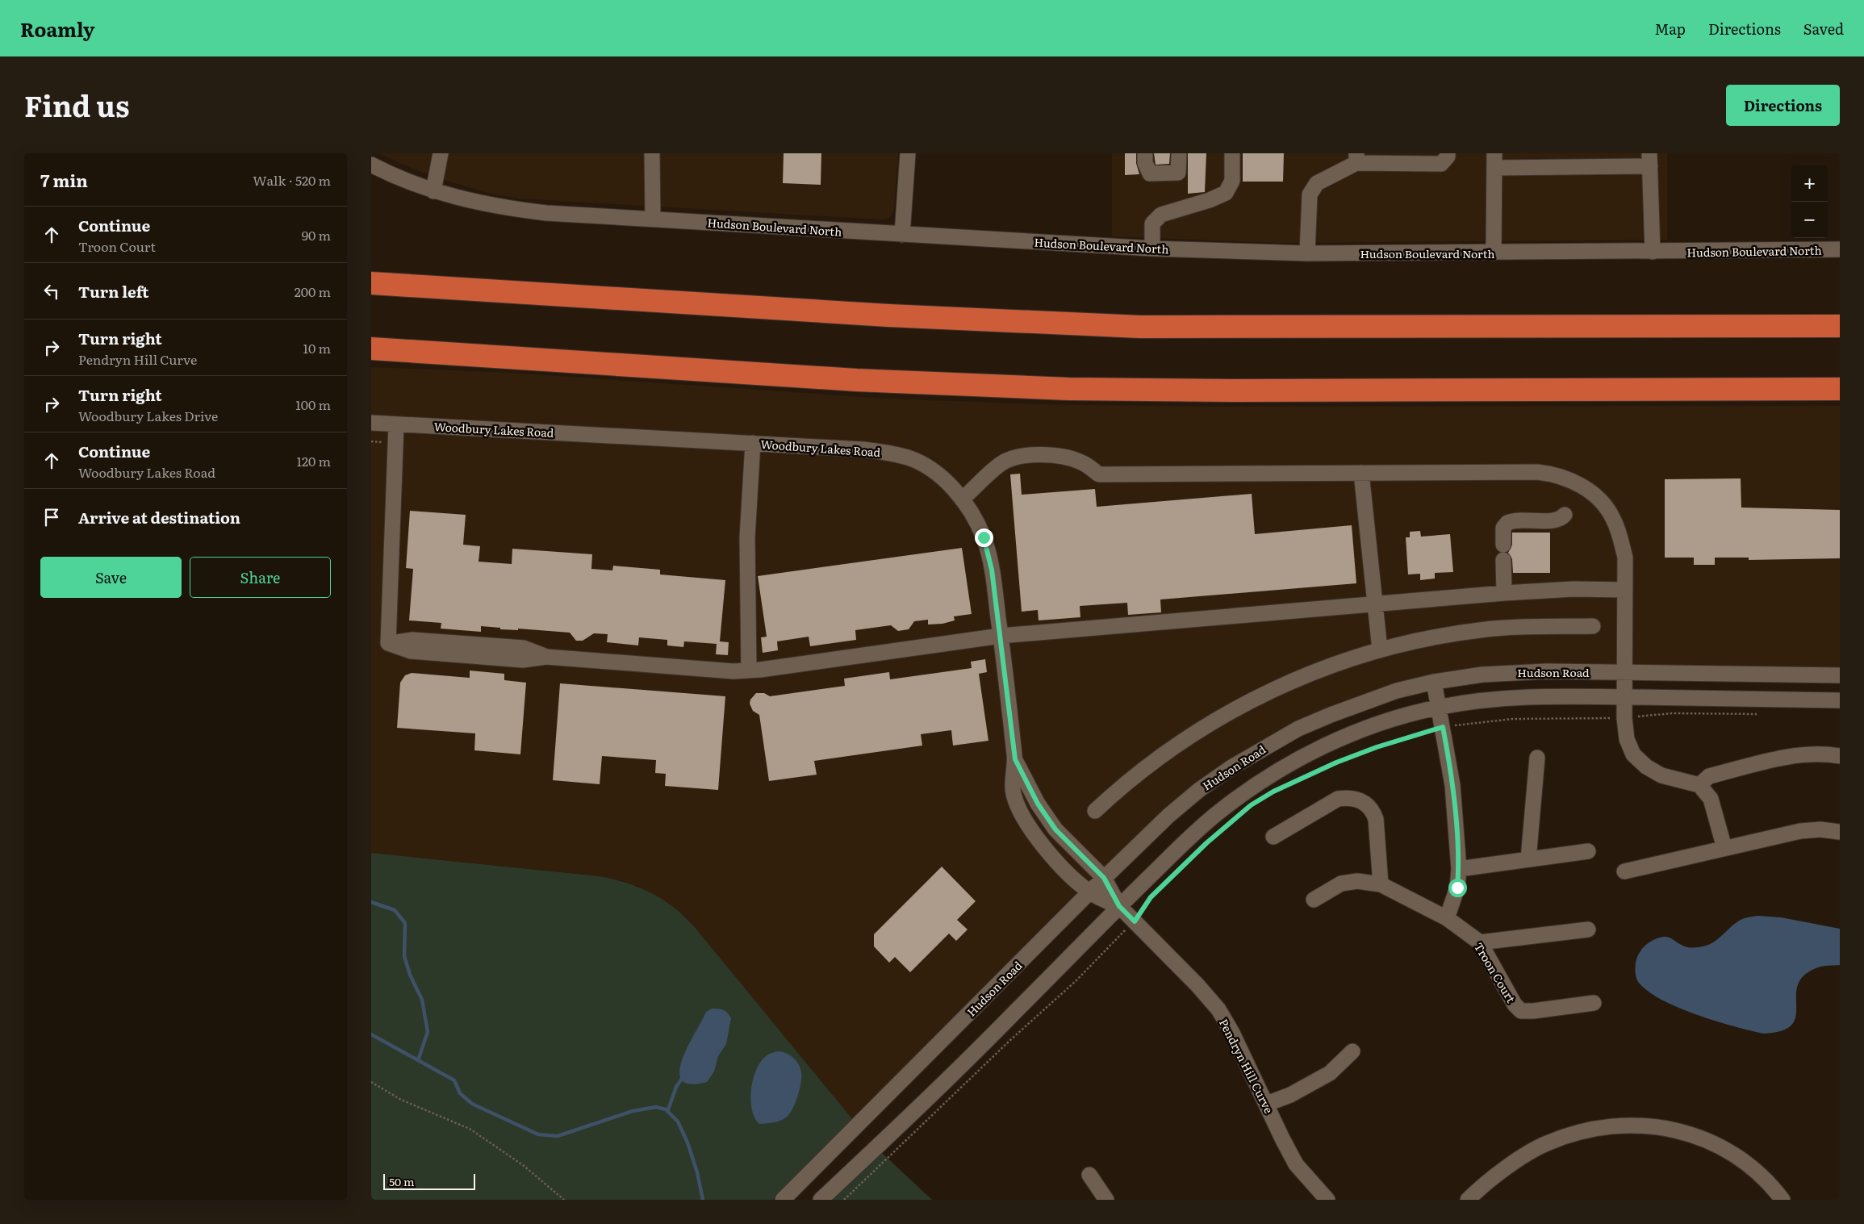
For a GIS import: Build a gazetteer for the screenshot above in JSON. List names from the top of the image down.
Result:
{
  "streets": {
    "street": [
      "Hudson Boulevard North",
      "Woodbury Lakes Road",
      "Hudson Road",
      "Troon Court",
      "Pendryn Hill Curve"
    ]
  },
  "crossings": [
    ["Woodbury Lakes Road", "Hudson Road"],
    ["Woodbury Lakes Road", "Pendryn Hill Curve"],
    ["Hudson Road", "Pendryn Hill Curve"]
  ],
  "scale_bar": "50 m",
  "page": {
    "header": "Roamly",
    "nav": ["Map", "Directions", "Saved"],
    "title": "Find us",
    "buttons": [
      "Directions",
      ["Save", "Share"]
    ],
    "heading": ["7 min", "Walk · 520 m"],
    "map_buttons": ["+", "−"],
    "list": [
      ["Continue", "Troon Court", "90 m"],
      ["Turn left", "200 m"],
      ["Turn right", "Pendryn Hill Curve", "10 m"],
      ["Turn right", "Woodbury Lakes Drive", "100 m"],
      ["Continue", "Woodbury Lakes Road", "120 m"],
      "Arrive at destination"
    ],
    "scale": "50 m"
  }
}
